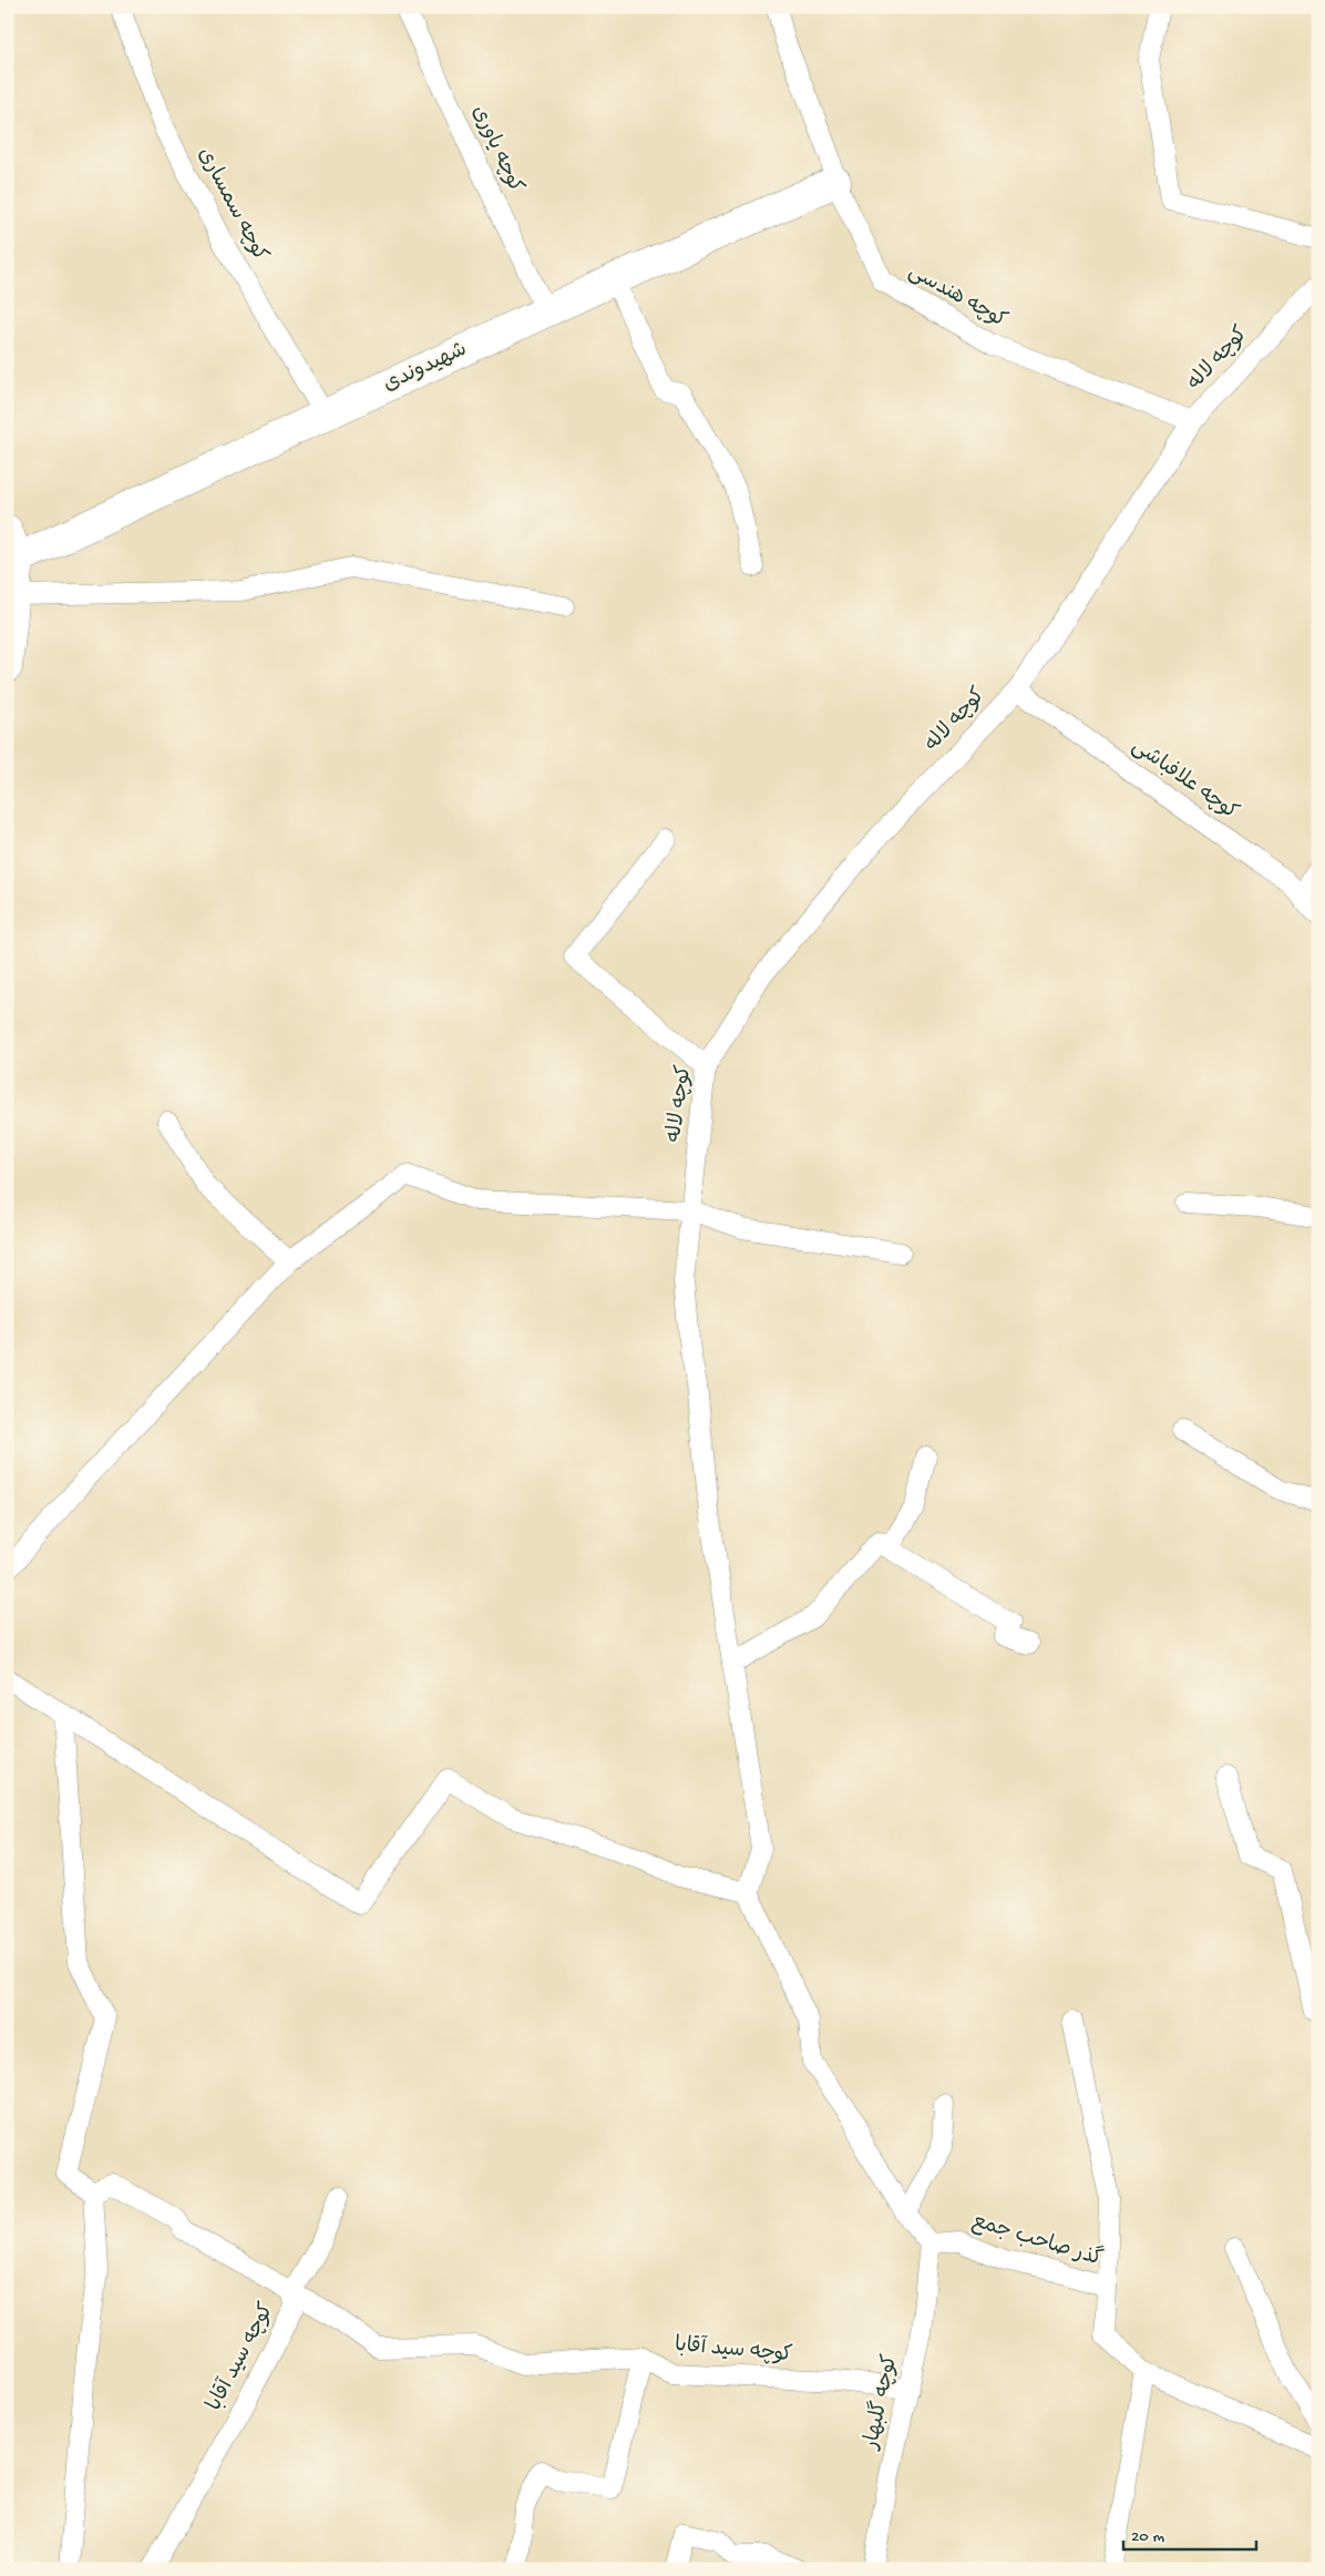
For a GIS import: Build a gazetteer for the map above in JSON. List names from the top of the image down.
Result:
{
  "streets": {
    "street": ["شهیدوندی"],
    "lane": [
      "کوچه یاوری",
      "کوچه سمساری",
      "کوچه هندسی",
      "کوچه لاله",
      "کوچه علافباشی",
      "گذر صاحب جمع",
      "کوچه سید آقابا",
      "کوچه گلبهار"
    ]
  },
  "crossings": [
    ["کوچه یاوری", "شهیدوندی"],
    ["کوچه سمساری", "شهیدوندی"],
    ["کوچه هندسی", "کوچه لاله"],
    ["کوچه هندسی", "شهیدوندی"],
    ["کوچه لاله", "کوچه علافباشی"],
    ["گذر صاحب جمع", "کوچه گلبهار"],
    ["کوچه سید آقابا", "کوچه گلبهار"]
  ],
  "scale_bar": "20 m"
}
